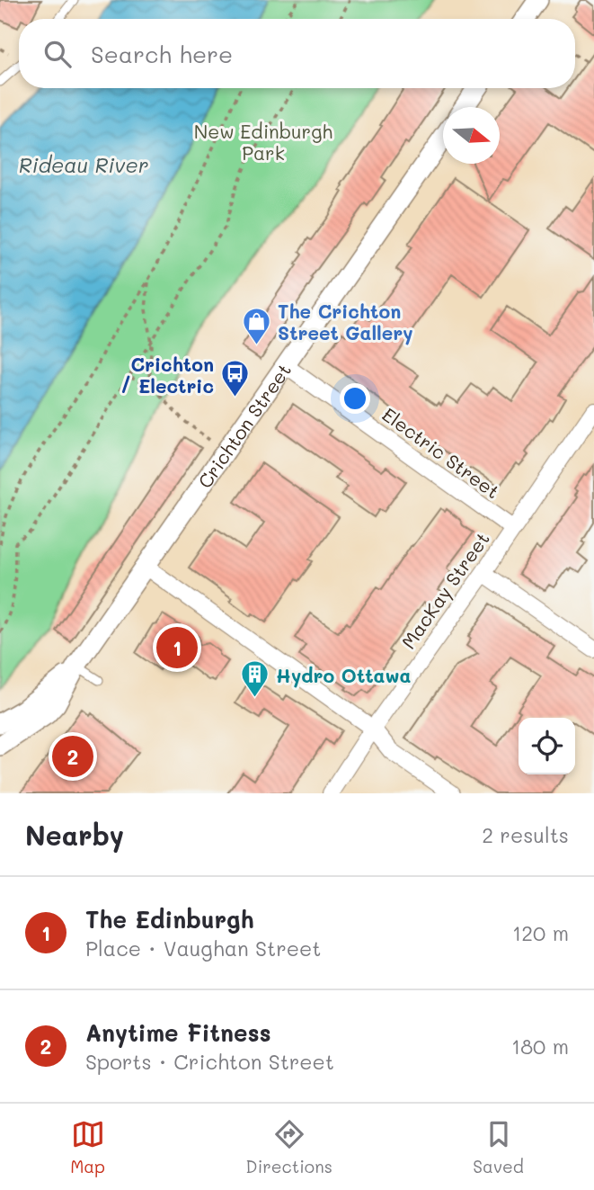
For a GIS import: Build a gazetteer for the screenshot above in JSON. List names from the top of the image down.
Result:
{
  "streets": {
    "street": ["Crichton Street", "Electric Street", "MacKay Street"]
  },
  "crossings": [
    ["Crichton Street", "Electric Street"],
    ["Electric Street", "MacKay Street"]
  ],
  "water": ["Rideau River"],
  "parks": ["New Edinburgh Park"],
  "places": {
    "shop": ["The Crichton Street Gallery"],
    "bus stop": ["Crichton / Electric"],
    "building": ["Hydro Ottawa"]
  },
  "north": "right",
  "page": {
    "search": "Search here",
    "pins": ["1", "2"],
    "heading": ["Nearby", "2 results"],
    "list": [
      {
        "mark": "1",
        "name": "The Edinburgh",
        "note": "Place · Vaughan Street",
        "value": "120 m"
      },
      {
        "mark": "2",
        "name": "Anytime Fitness",
        "note": "Sports · Crichton Street",
        "value": "180 m"
      }
    ],
    "nav": ["Map", "Directions", "Saved"]
  }
}
